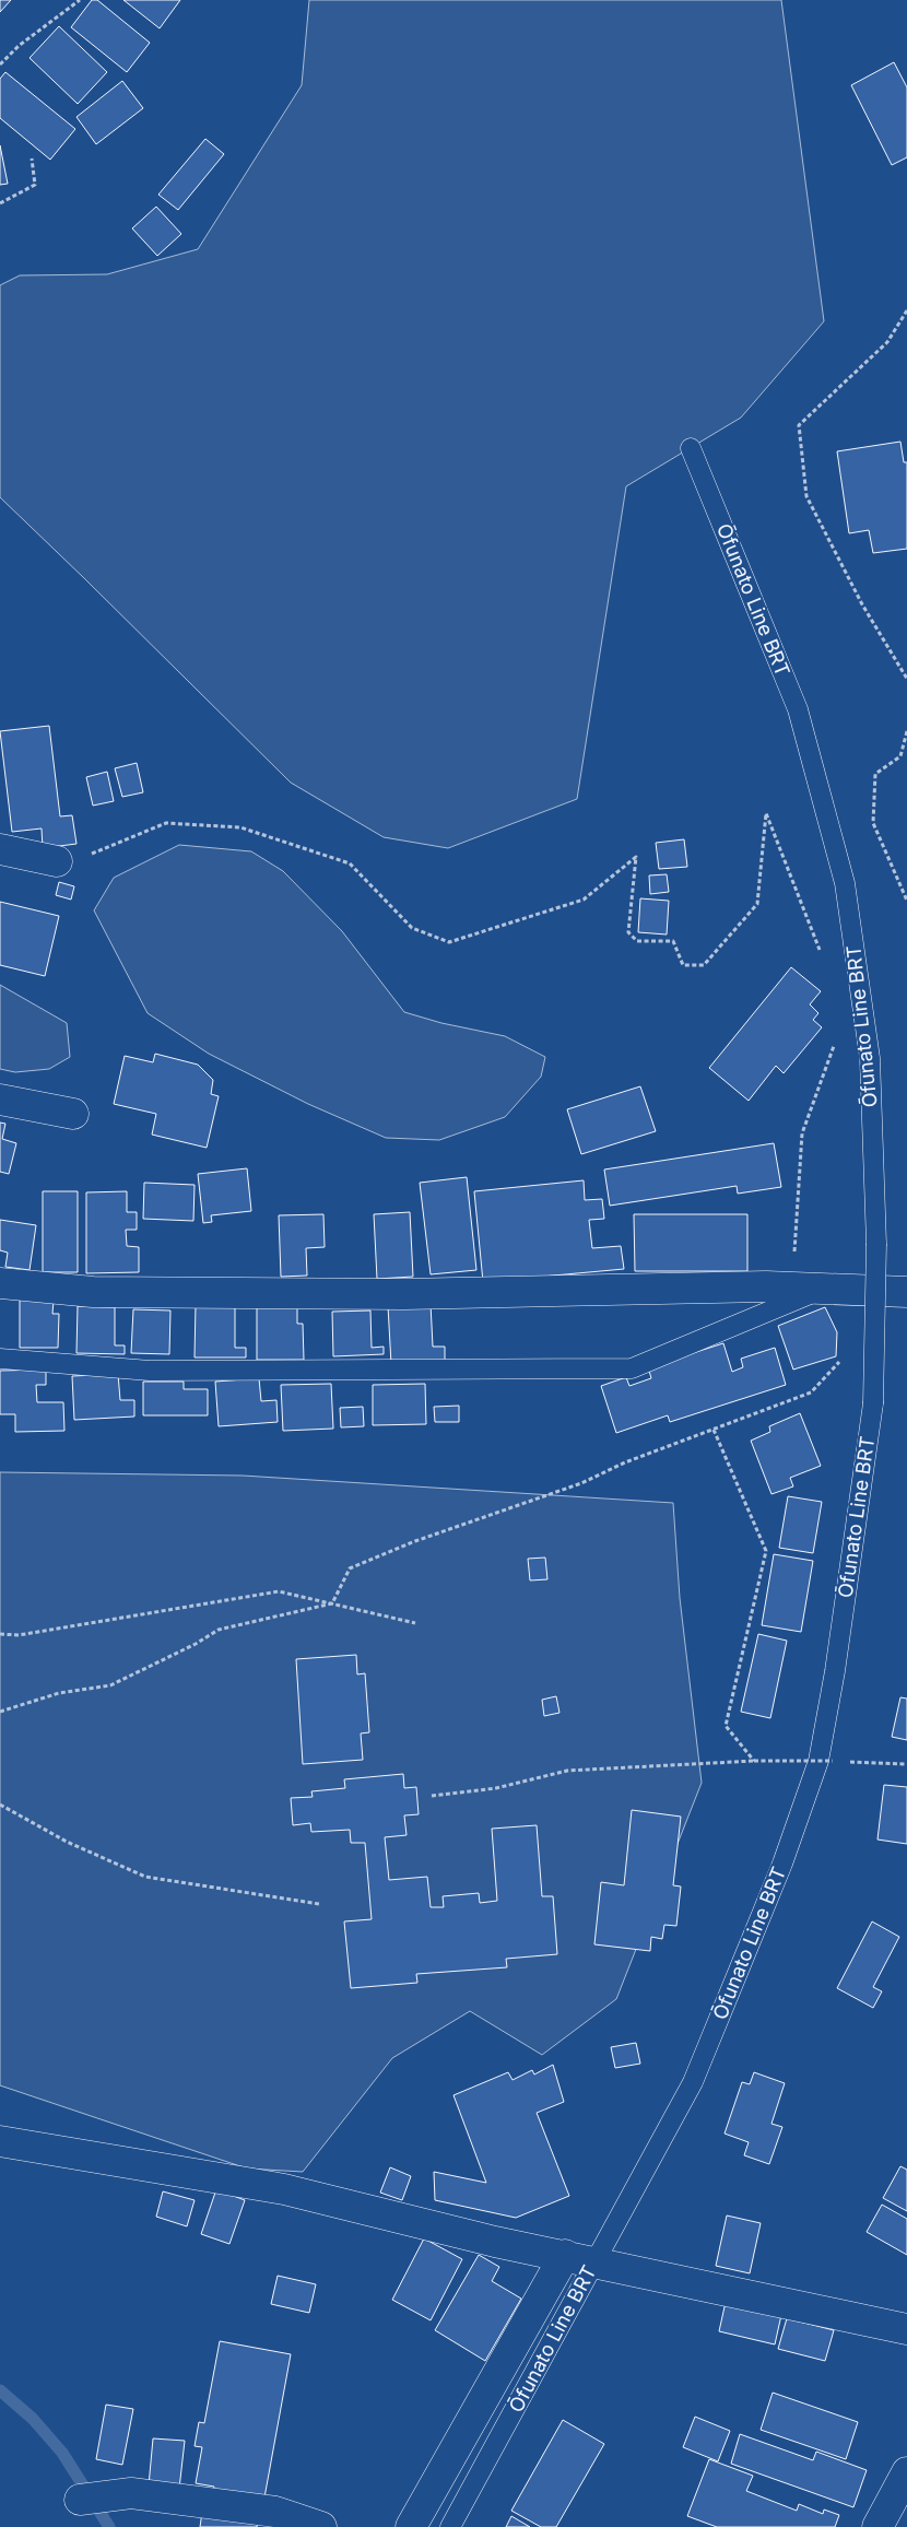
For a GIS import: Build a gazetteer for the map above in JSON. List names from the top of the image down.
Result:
{
  "streets": {
    "lane": ["Ōfunato Line BRT"]
  }
}
